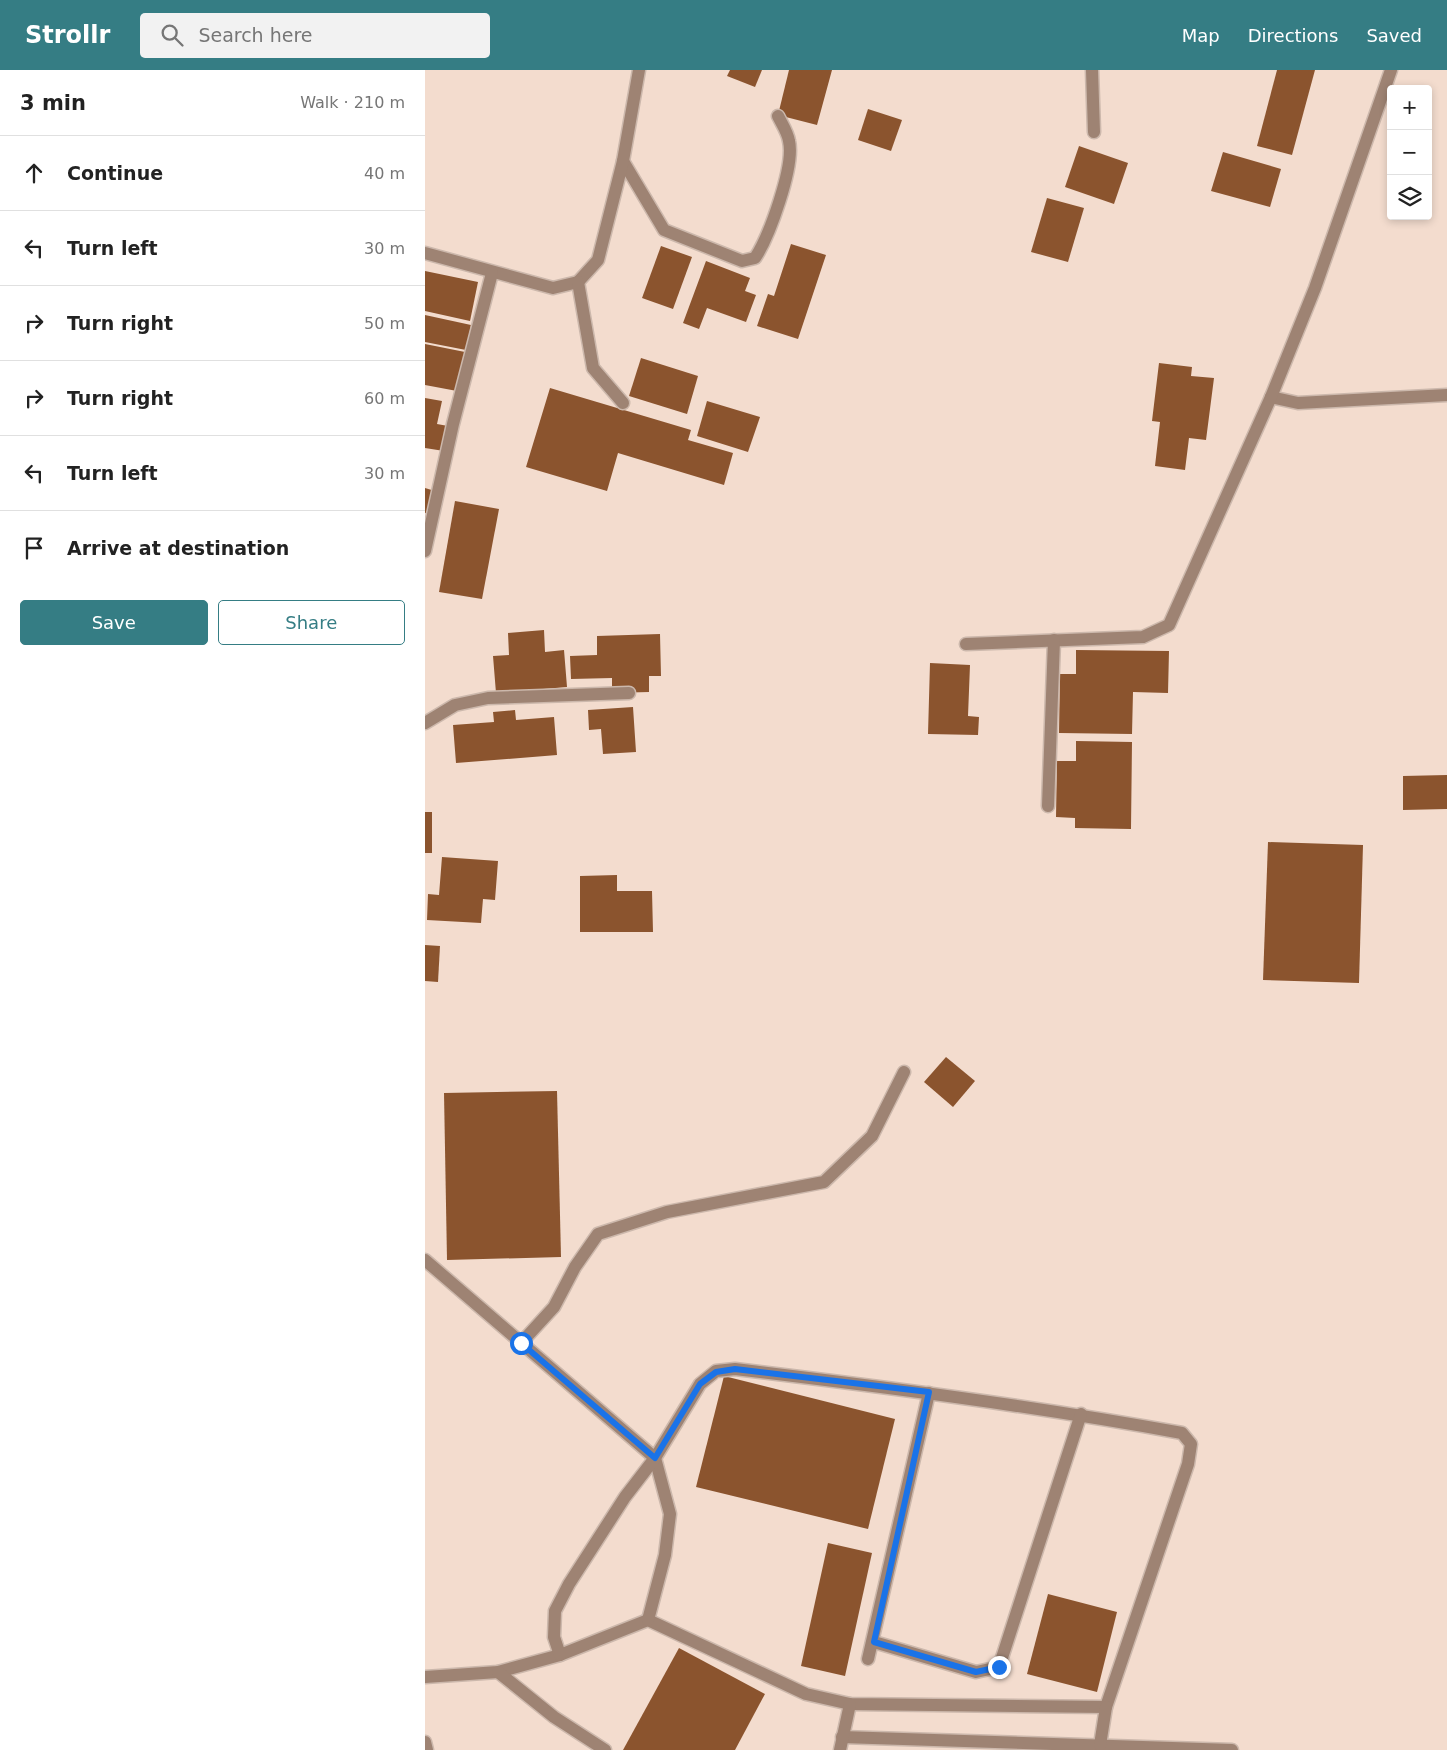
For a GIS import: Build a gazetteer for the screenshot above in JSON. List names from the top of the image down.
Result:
{
  "page": {
    "header": "Strollr",
    "search": "Search here",
    "nav": ["Map", "Directions", "Saved"],
    "heading": ["3 min", "Walk · 210 m"],
    "map_buttons": ["+", "−"],
    "list": [
      ["Continue", "40 m"],
      ["Turn left", "30 m"],
      ["Turn right", "50 m"],
      ["Turn right", "60 m"],
      ["Turn left", "30 m"],
      "Arrive at destination"
    ],
    "buttons": ["Save", "Share"]
  }
}
